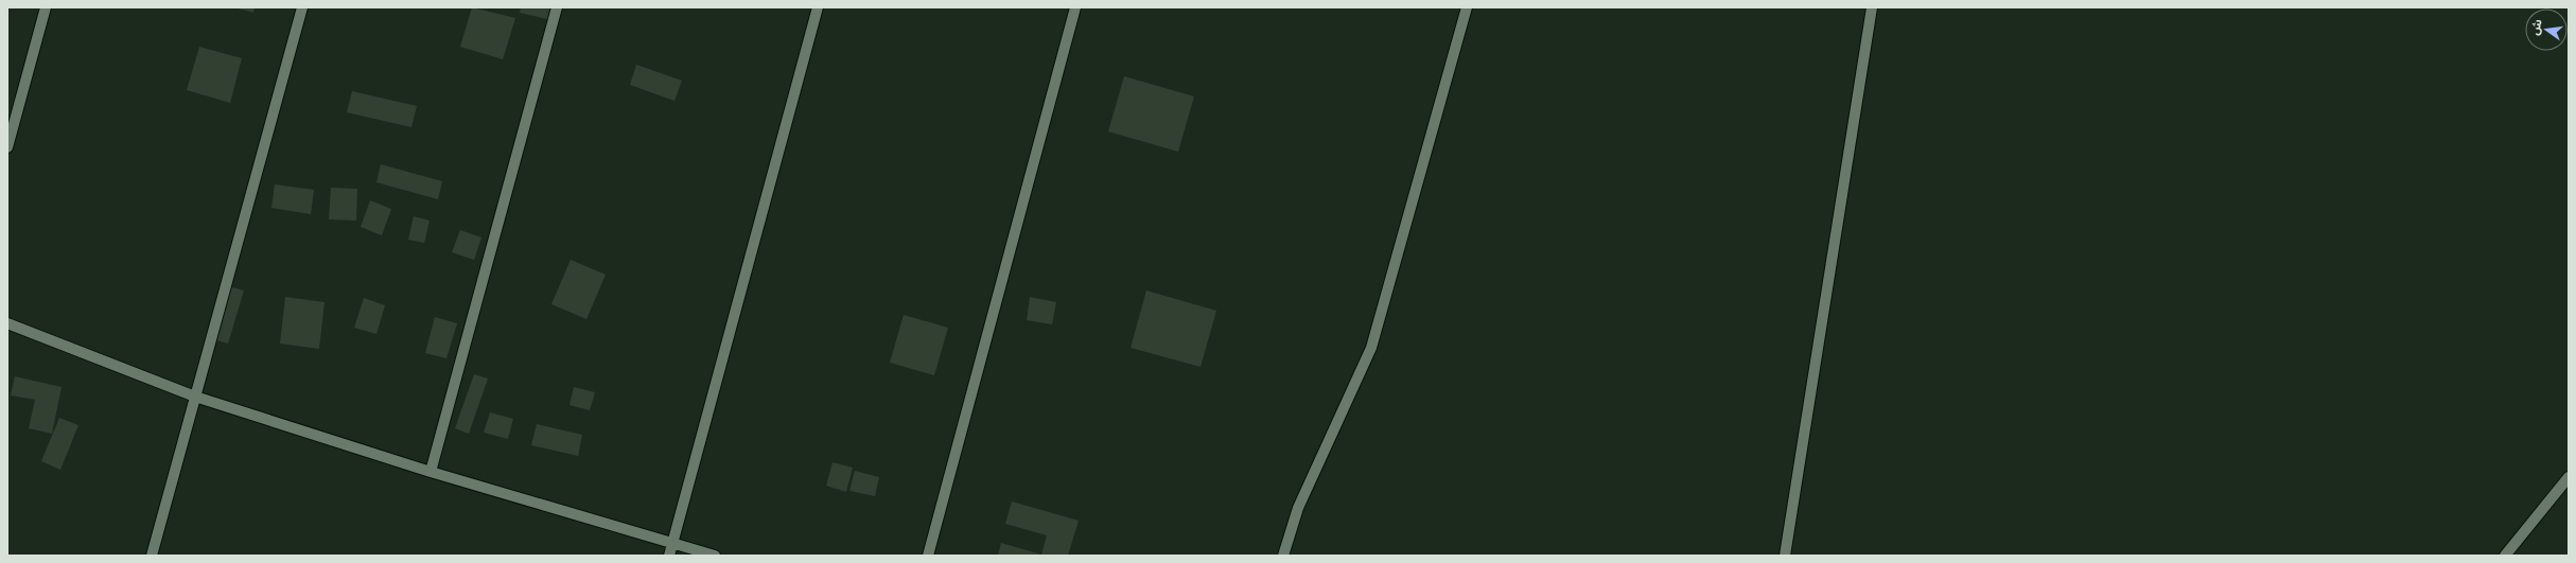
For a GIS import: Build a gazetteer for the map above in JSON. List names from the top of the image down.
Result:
{
  "north": "left"
}
